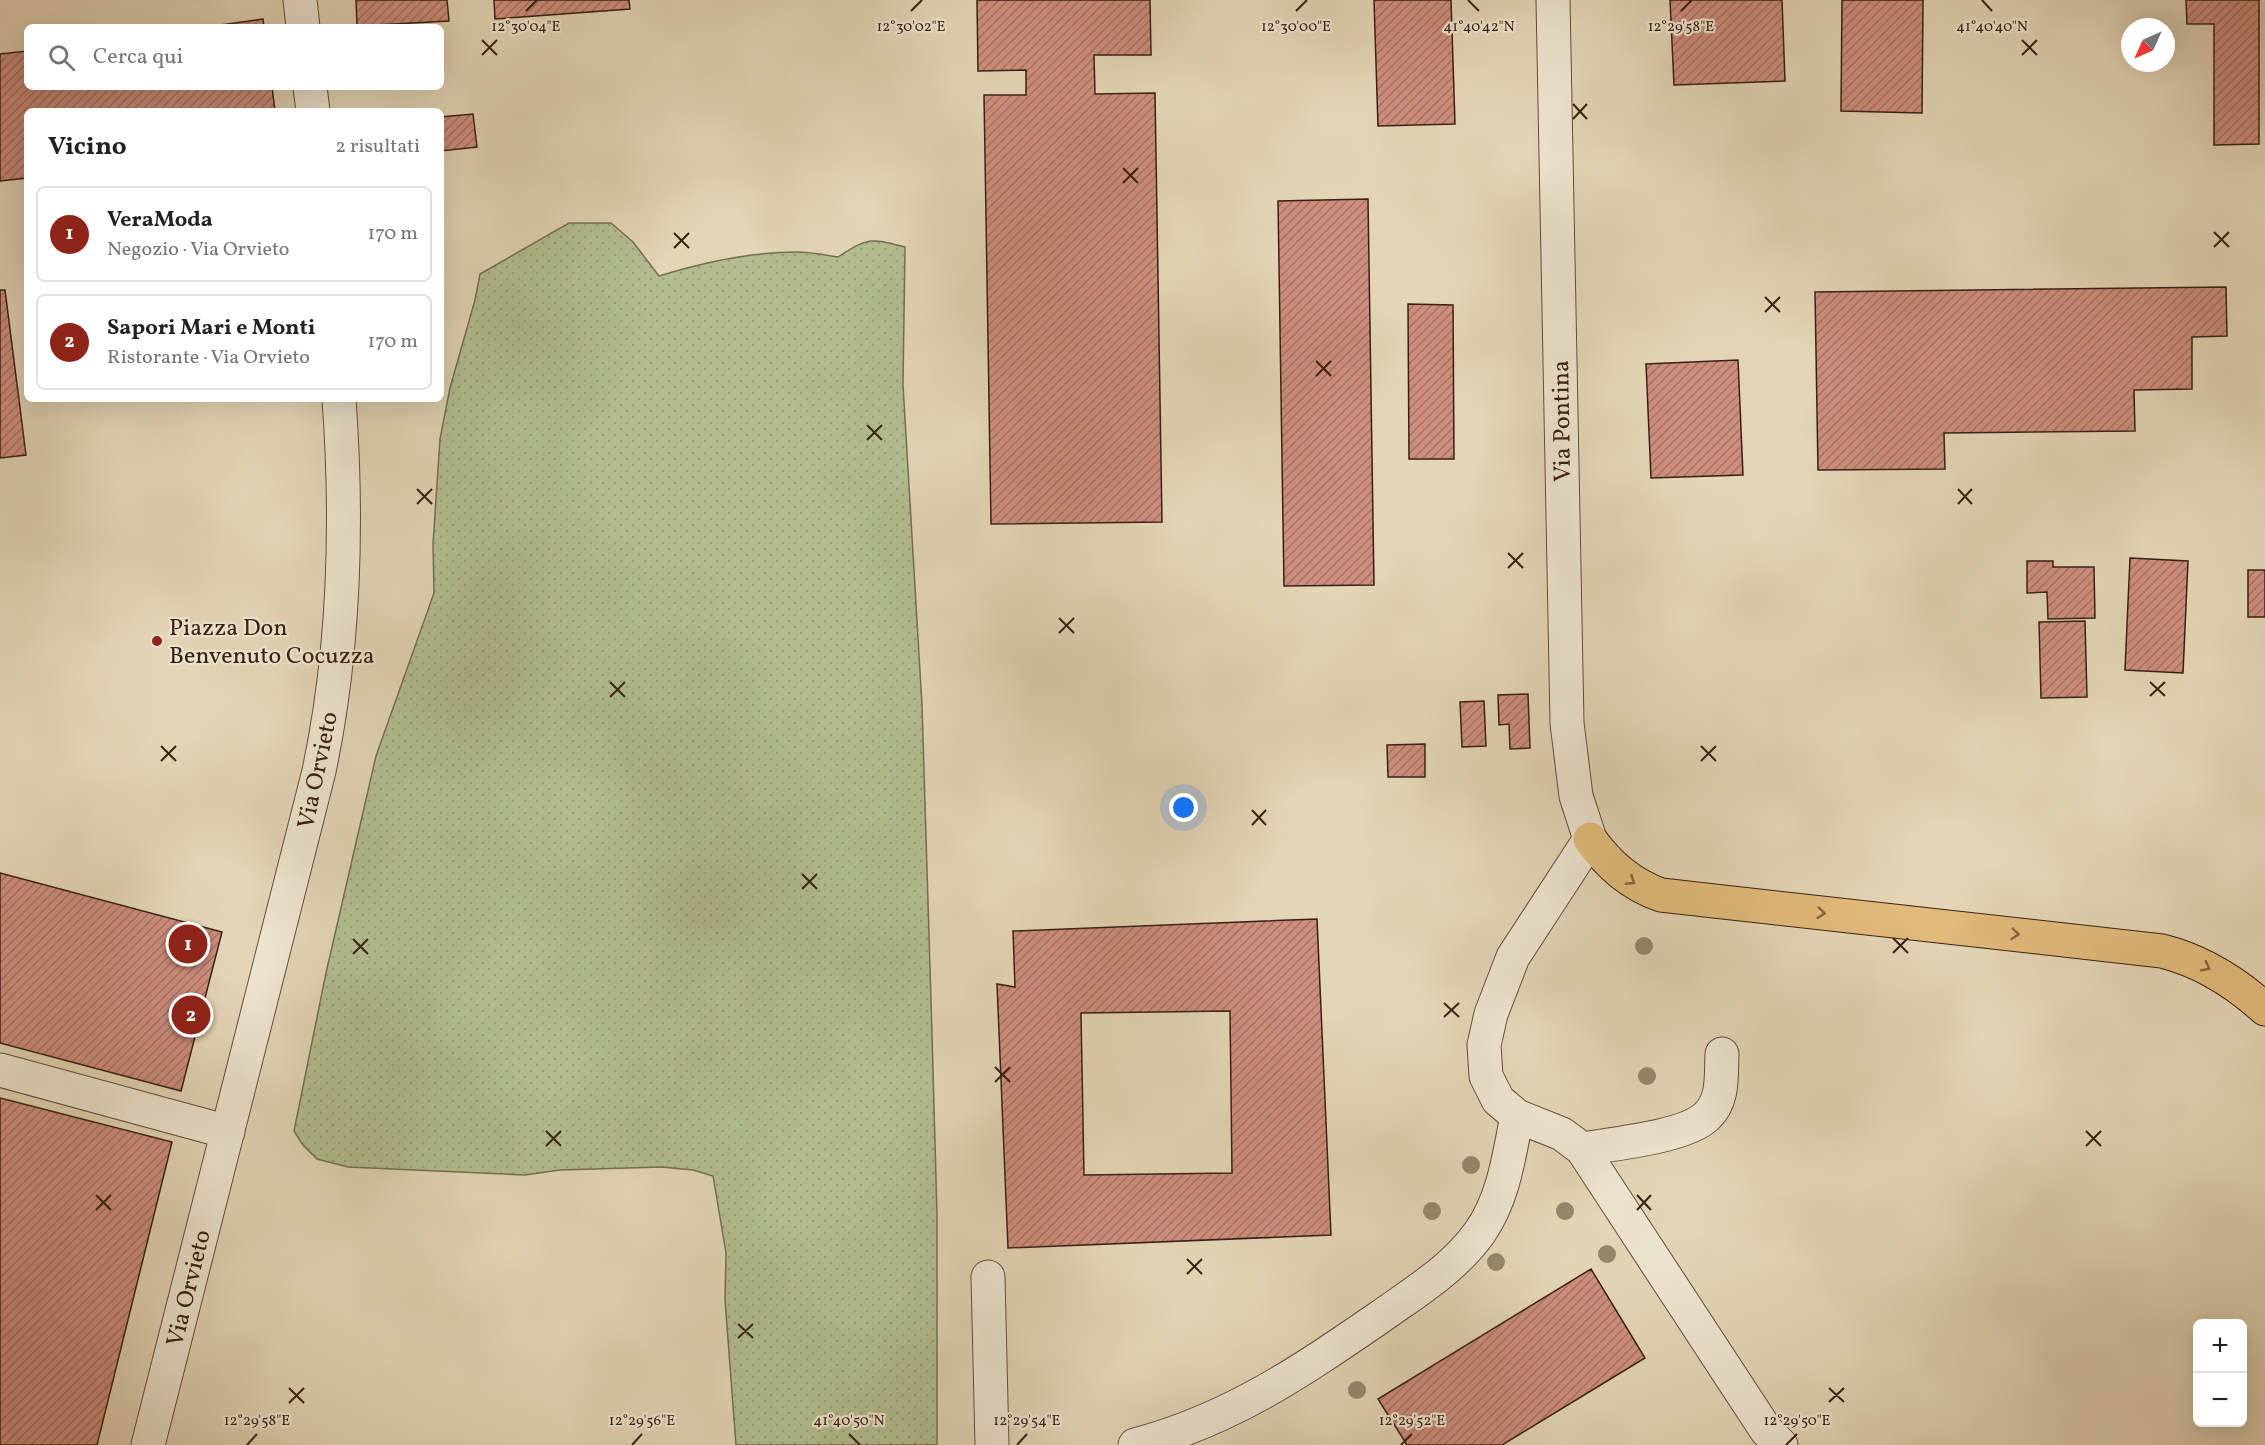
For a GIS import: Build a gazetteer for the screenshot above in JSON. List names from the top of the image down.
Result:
{
  "streets": {
    "street": ["Via Pontina", "Via Orvieto"]
  },
  "places": ["Piazza Don Benvenuto Cocuzza"],
  "north": "bottom left",
  "page": {
    "search": "Cerca qui",
    "heading": ["Vicino", "2 risultati"],
    "list": [
      {
        "mark": "1",
        "name": "VeraModa",
        "note": "Negozio · Via Orvieto",
        "value": "170 m"
      },
      {
        "mark": "2",
        "name": "Sapori Mari e Monti",
        "note": "Ristorante · Via Orvieto",
        "value": "170 m"
      }
    ],
    "pins": ["1", "2"],
    "map_buttons": ["+", "−"]
  },
  "coordinates": [
    "12°30'04\"E",
    "12°30'02\"E",
    "12°30'00\"E",
    "41°40'42\"N",
    "12°29'58\"E",
    "41°40'40\"N",
    "12°29'52\"E",
    "12°29'56\"E",
    "41°40'50\"N",
    "12°29'54\"E",
    "12°29'50\"E"
  ]
}
